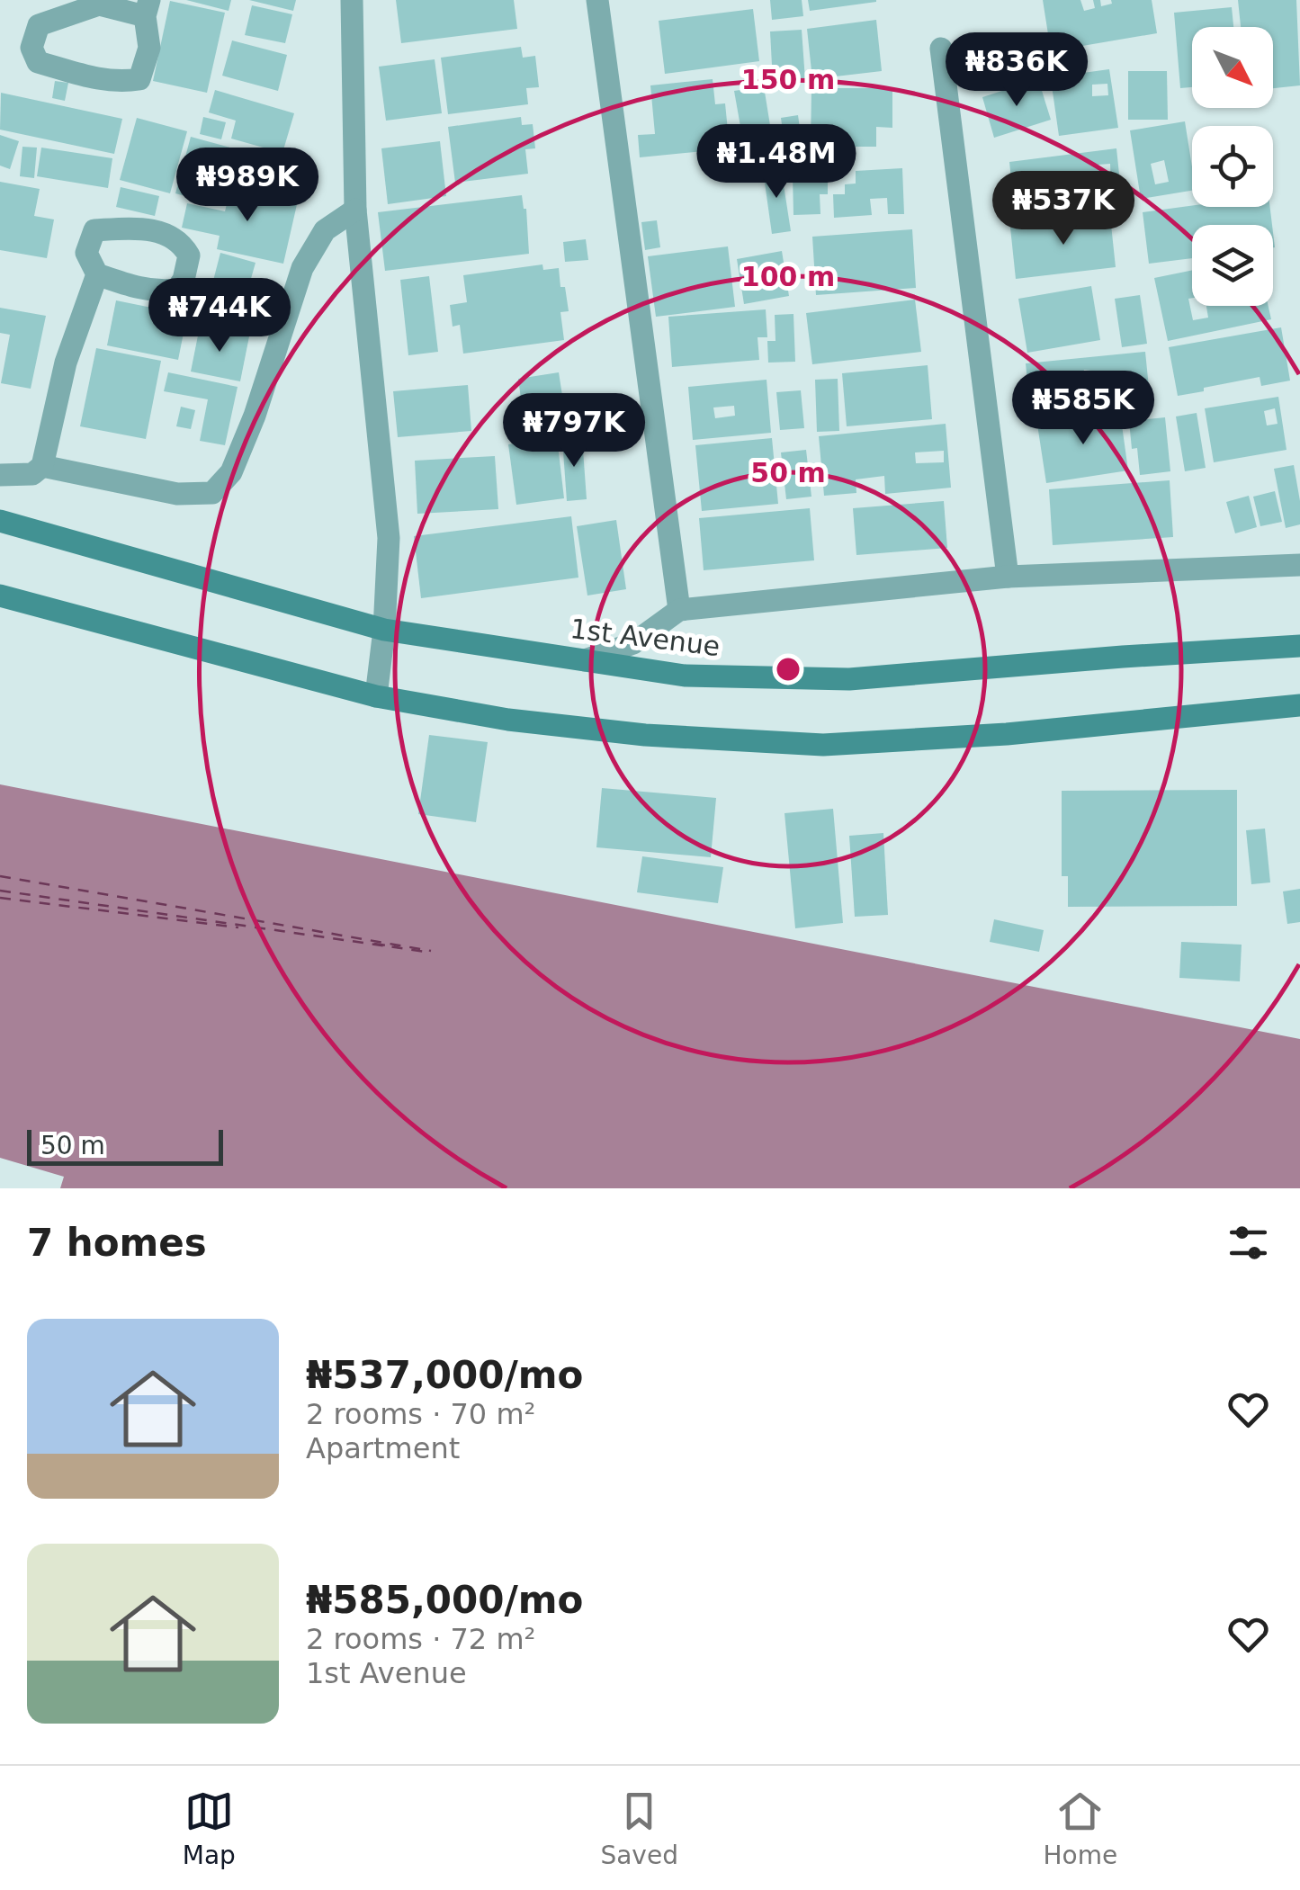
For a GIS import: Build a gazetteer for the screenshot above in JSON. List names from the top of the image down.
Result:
{
  "streets": {
    "main road": ["1st Avenue"]
  },
  "scale_bar": "50 m",
  "north": "bottom right",
  "page": {
    "price": [
      "₦836K",
      "₦1.48M",
      "₦989K",
      "₦537K",
      "₦744K",
      "₦585K",
      "₦797K"
    ],
    "scale": "50 m",
    "heading": "7 homes",
    "list": [
      {
        "name": "₦537,000/mo",
        "note": "2 rooms · 70 m² · Apartment"
      },
      {
        "name": "₦585,000/mo",
        "note": "2 rooms · 72 m² · 1st Avenue"
      }
    ],
    "tabs": ["Map", "Saved", "Home"]
  },
  "rings": ["150 m", "100 m", "50 m"]
}
